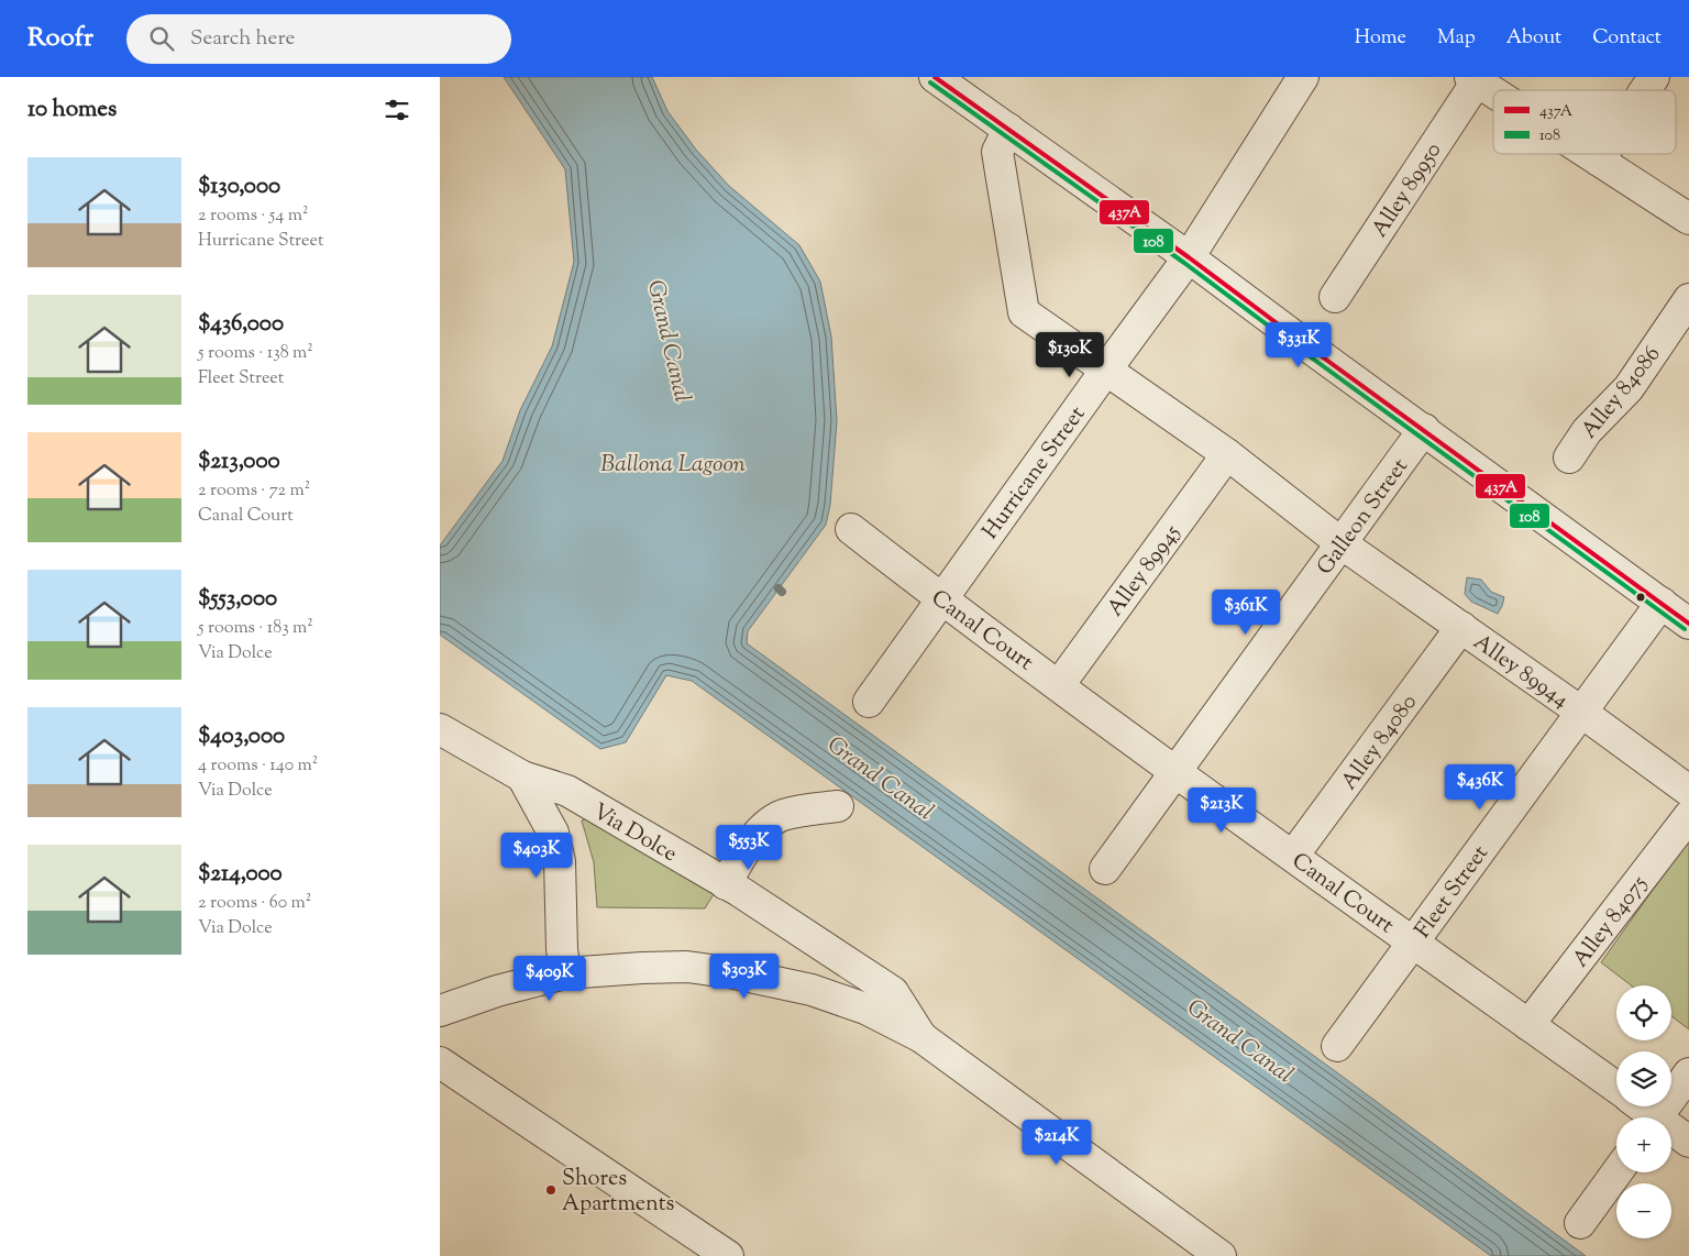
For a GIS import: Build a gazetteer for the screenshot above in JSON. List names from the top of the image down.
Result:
{
  "streets": {
    "street": [
      "Alley 89950",
      "Alley 84086",
      "Hurricane Street",
      "Galleon Street",
      "Alley 89945",
      "Canal Court",
      "Alley 89944",
      "Alley 84080",
      "Via Dolce",
      "Fleet Street",
      "Alley 84075"
    ]
  },
  "crossings": [
    ["Hurricane Street", "Canal Court"],
    ["Hurricane Street", "Alley 89944"],
    ["Galleon Street", "Canal Court"],
    ["Galleon Street", "Alley 89944"],
    ["Alley 89945", "Canal Court"],
    ["Alley 89945", "Alley 89944"],
    ["Canal Court", "Alley 84080"],
    ["Canal Court", "Fleet Street"],
    ["Canal Court", "Alley 84075"],
    ["Alley 89944", "Alley 84080"],
    ["Alley 89944", "Fleet Street"]
  ],
  "water": ["Grand Canal", "Ballona Lagoon"],
  "places": ["Shores Apartments"],
  "lines": ["transit line 437A", "transit line 108"],
  "legend": ["437A", "108"],
  "page": {
    "header": "Roofr",
    "search": "Search here",
    "nav": [
      "Home",
      "Map",
      "About",
      "Contact"
    ],
    "heading": "10 homes",
    "list": [
      {
        "name": "$130,000",
        "note": "2 rooms · 54 m² · Hurricane Street"
      },
      {
        "name": "$436,000",
        "note": "5 rooms · 138 m² · Fleet Street"
      },
      {
        "name": "$213,000",
        "note": "2 rooms · 72 m² · Canal Court"
      },
      {
        "name": "$553,000",
        "note": "5 rooms · 183 m² · Via Dolce"
      },
      {
        "name": "$403,000",
        "note": "4 rooms · 140 m² · Via Dolce"
      },
      {
        "name": "$214,000",
        "note": "2 rooms · 60 m² · Via Dolce"
      }
    ],
    "price": [
      "$331K",
      "$130K",
      "$361K",
      "$436K",
      "$213K",
      "$553K",
      "$403K",
      "$303K",
      "$409K",
      "$214K"
    ],
    "map_buttons": ["+", "−"]
  }
}
